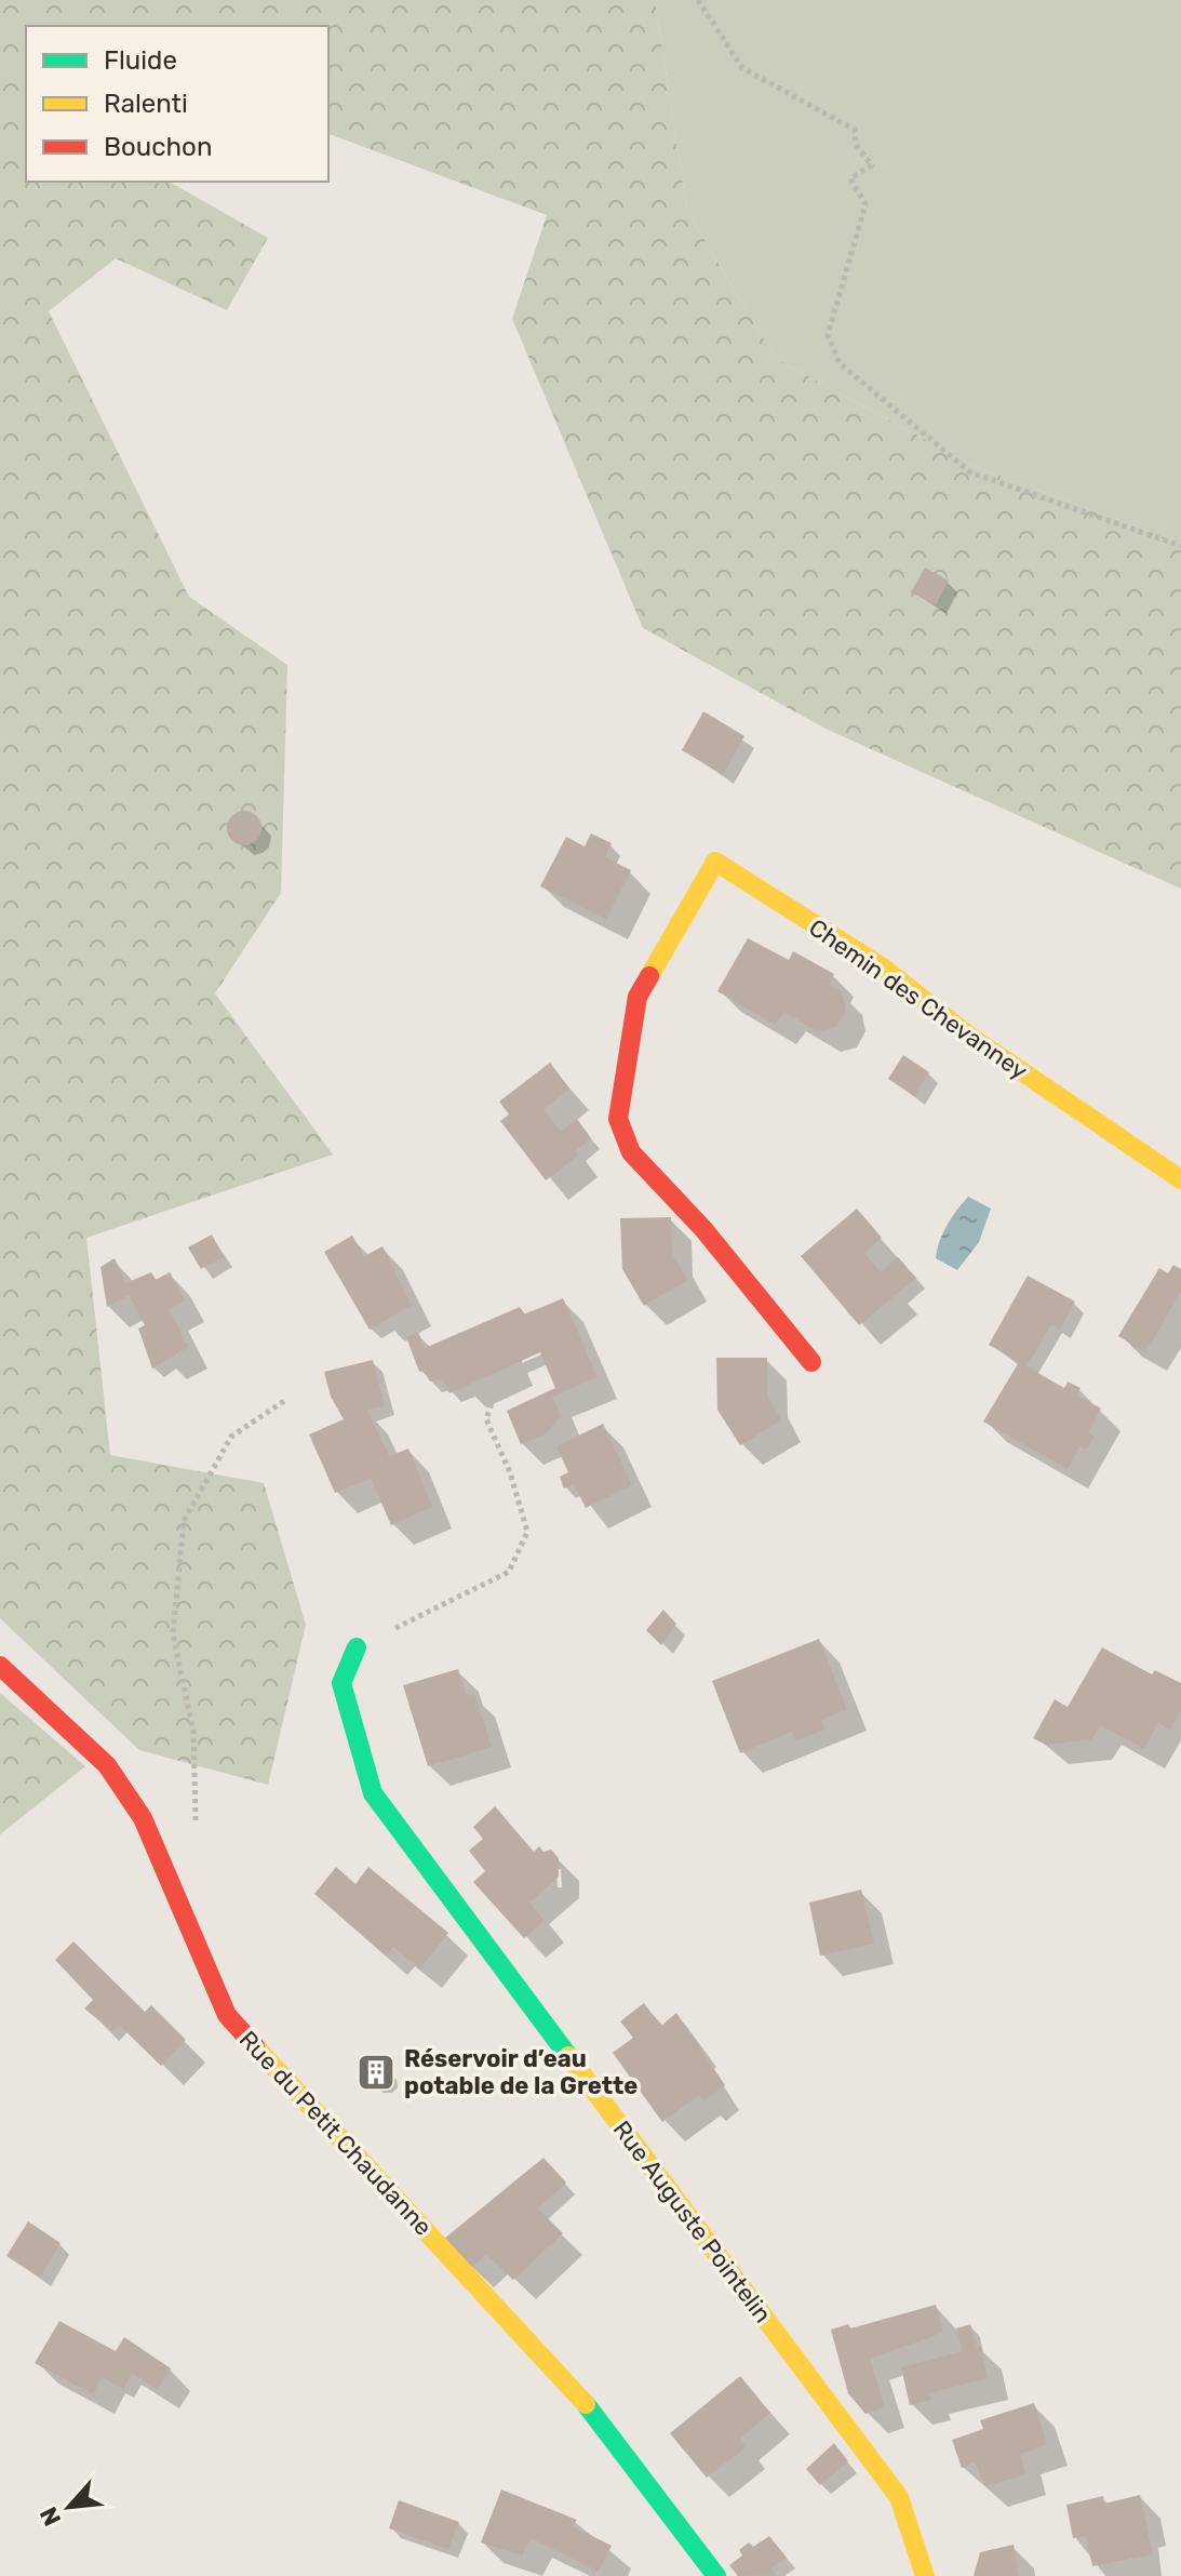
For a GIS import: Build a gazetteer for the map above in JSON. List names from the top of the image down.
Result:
{
  "streets": {
    "street": ["Chemin des Chevanney", "Rue du Petit Chaudanne", "Rue Auguste Pointelin"]
  },
  "places": {
    "building": ["Réservoir d’eau potable de la Grette"]
  },
  "legend": ["Fluide", "Ralenti", "Bouchon"],
  "north": "bottom left"
}
